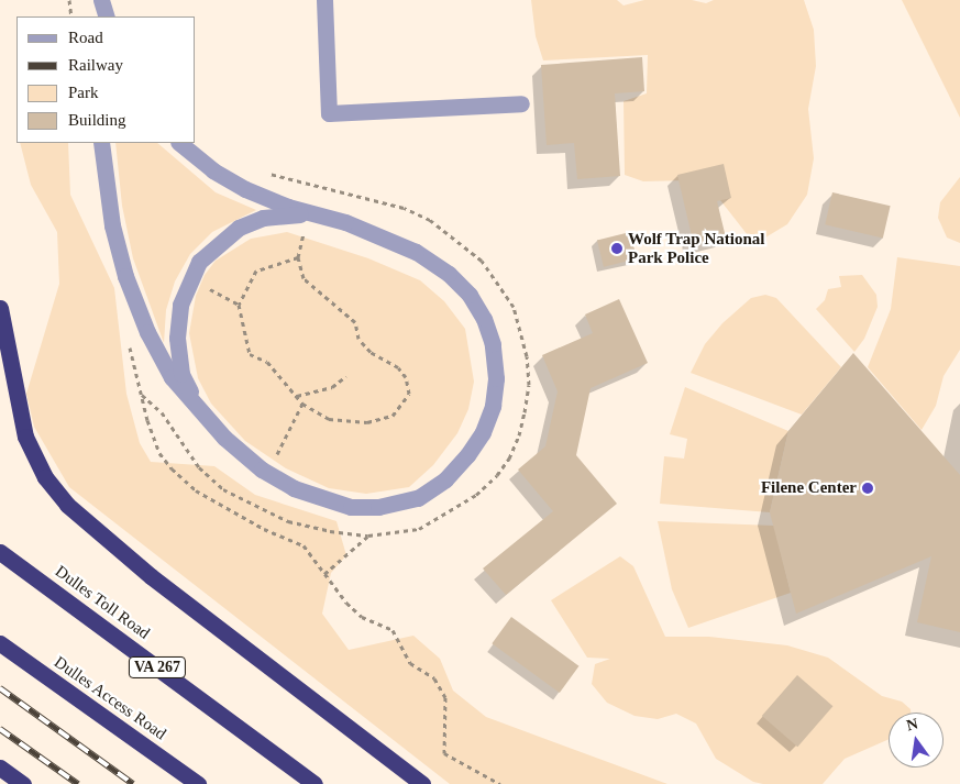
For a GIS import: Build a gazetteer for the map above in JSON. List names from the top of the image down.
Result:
{
  "streets": {
    "highway": ["Dulles Toll Road", "VA 267", "Dulles Access Road"]
  },
  "places": ["Wolf Trap National Park Police", "Filene Center"],
  "legend": [
    "Road",
    "Railway",
    "Park",
    "Building"
  ],
  "north": "top"
}
